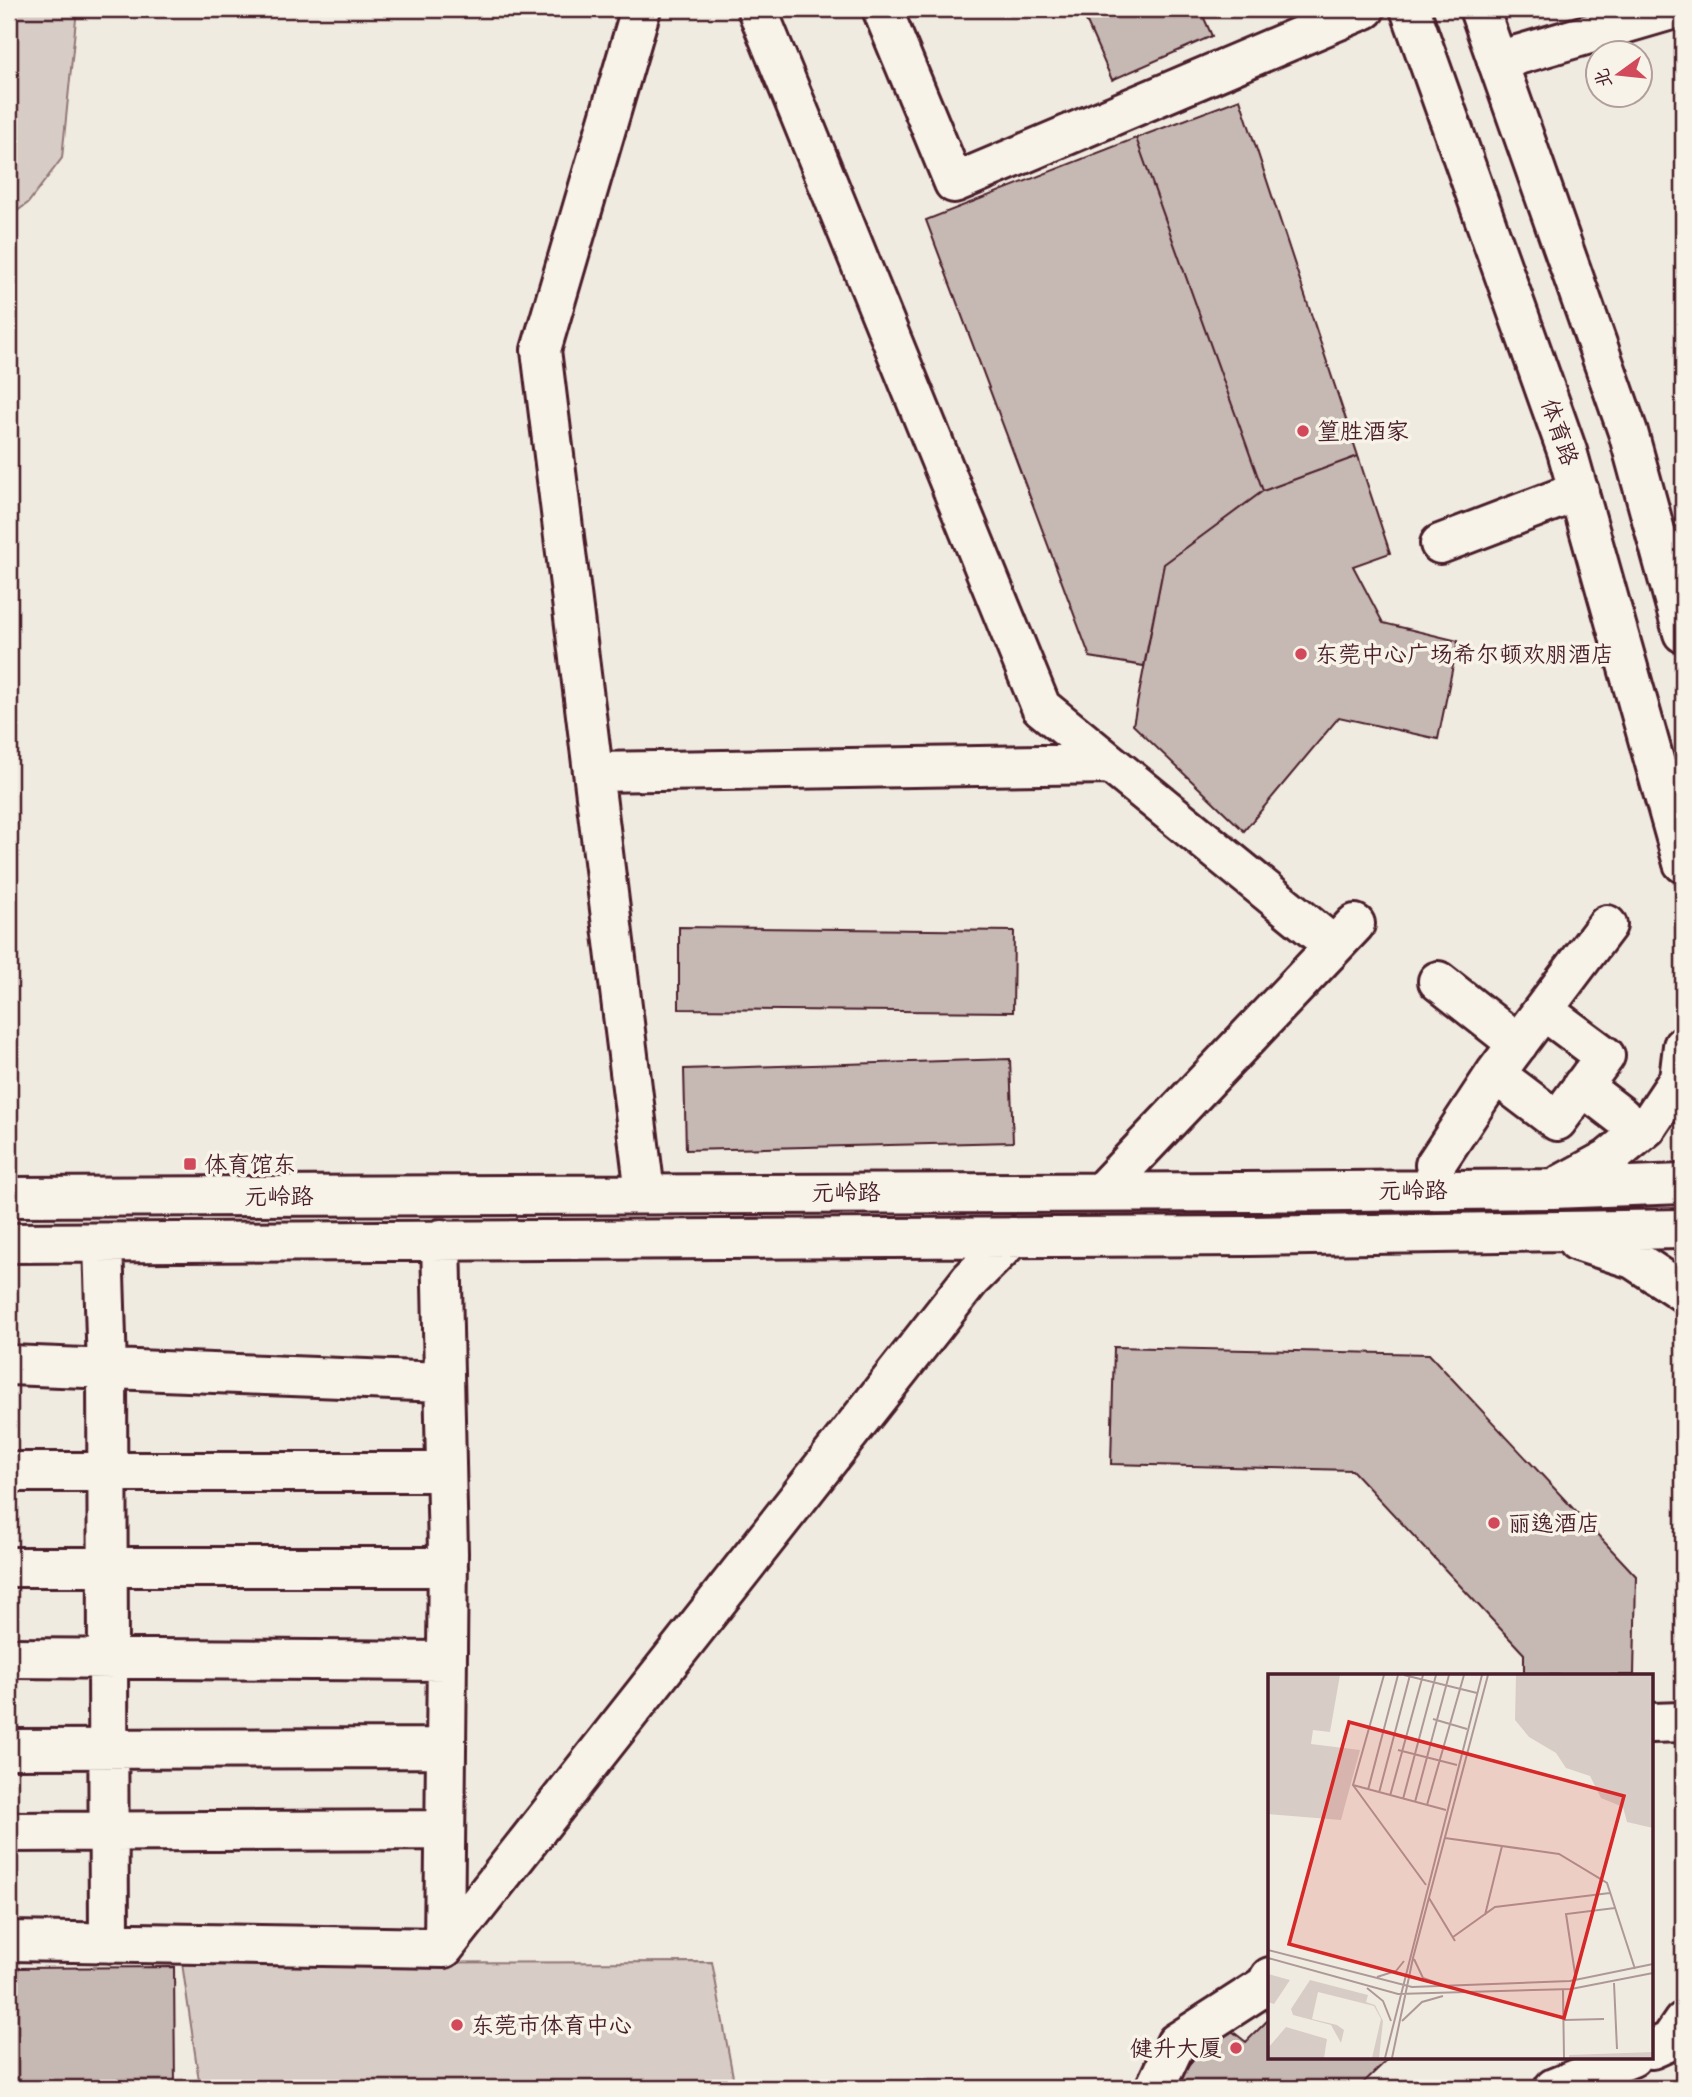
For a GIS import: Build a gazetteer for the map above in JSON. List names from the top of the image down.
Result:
{
  "streets": {
    "street": ["体育路", "元岭路"]
  },
  "places": {
    "other": [
      "篁胜酒家",
      "东莞中心广场希尔顿欢朋酒店",
      "丽逸酒店",
      "东莞市体育中心",
      "健升大厦"
    ],
    "transit": ["体育馆东"]
  },
  "north": "left"
}
